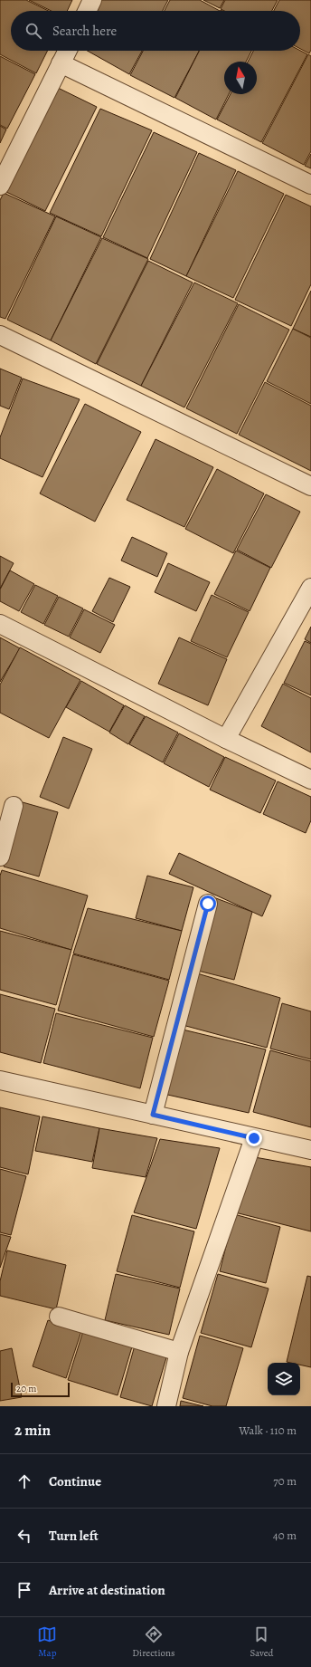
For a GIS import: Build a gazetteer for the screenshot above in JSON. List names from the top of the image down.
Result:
{
  "scale_bar": "20 m",
  "north": "top",
  "page": {
    "search": "Search here",
    "scale": "20 m",
    "heading": ["2 min", "Walk · 110 m"],
    "list": [
      ["Continue", "70 m"],
      ["Turn left", "40 m"],
      "Arrive at destination"
    ],
    "nav": ["Map", "Directions", "Saved"]
  }
}
